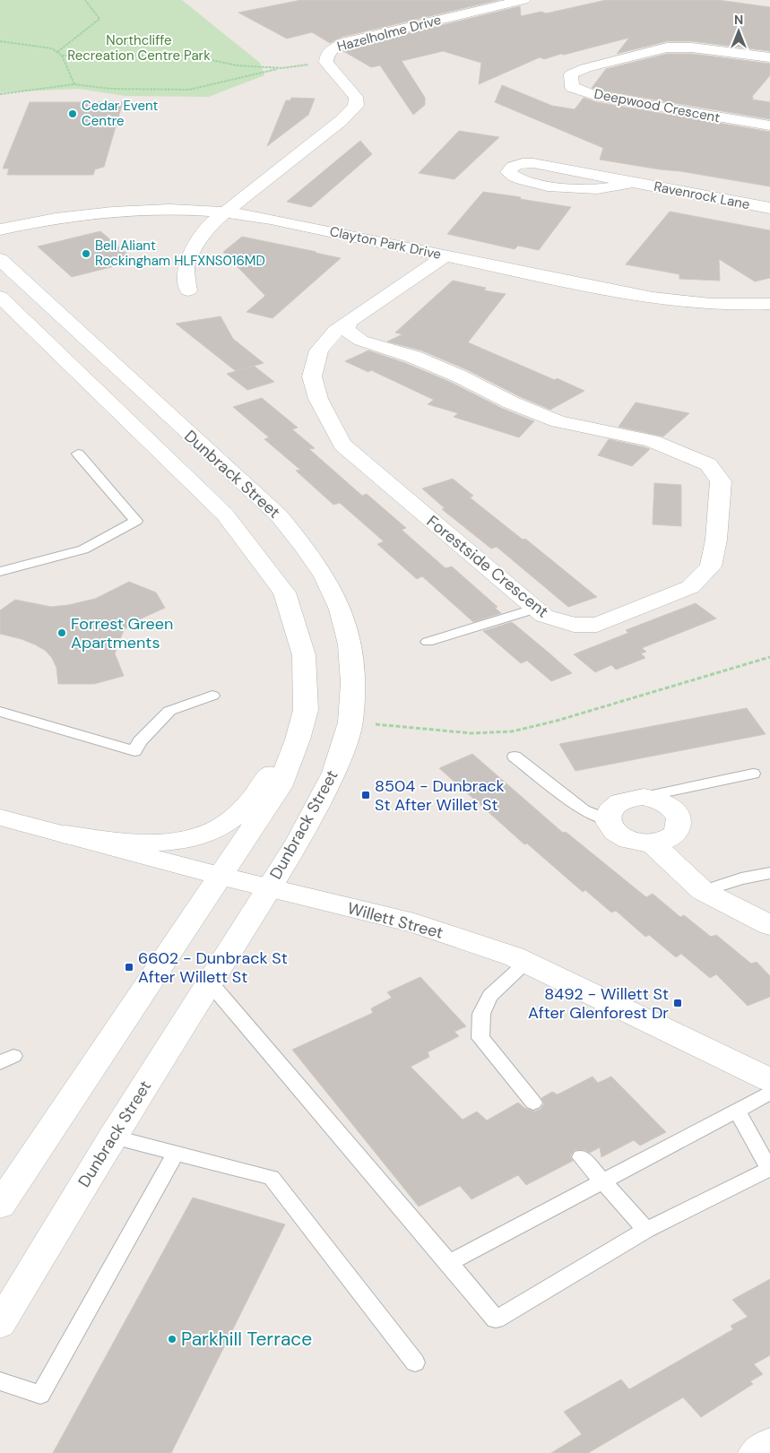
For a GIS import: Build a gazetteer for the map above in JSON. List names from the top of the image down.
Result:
{
  "streets": {
    "street": [
      "Hazelholme Drive",
      "Deepwood Crescent",
      "Ravenrock Lane",
      "Clayton Park Drive",
      "Dunbrack Street",
      "Forestside Crescent",
      "Willett Street"
    ]
  },
  "crossings": [
    ["Hazelholme Drive", "Clayton Park Drive"],
    ["Clayton Park Drive", "Forestside Crescent"],
    ["Dunbrack Street", "Willett Street"]
  ],
  "parks": ["Northcliffe Recreation Centre Park"],
  "places": {
    "other": [
      "Cedar Event Centre",
      "Bell Aliant Rockingham HLFXNS016MD",
      "Forrest Green Apartments",
      "Parkhill Terrace"
    ],
    "transit": ["8504 - Dunbrack St After Willet St", "6602 - Dunbrack St After Willett St", "8492 - Willett St After Glenforest Dr"]
  },
  "north": "top"
}
